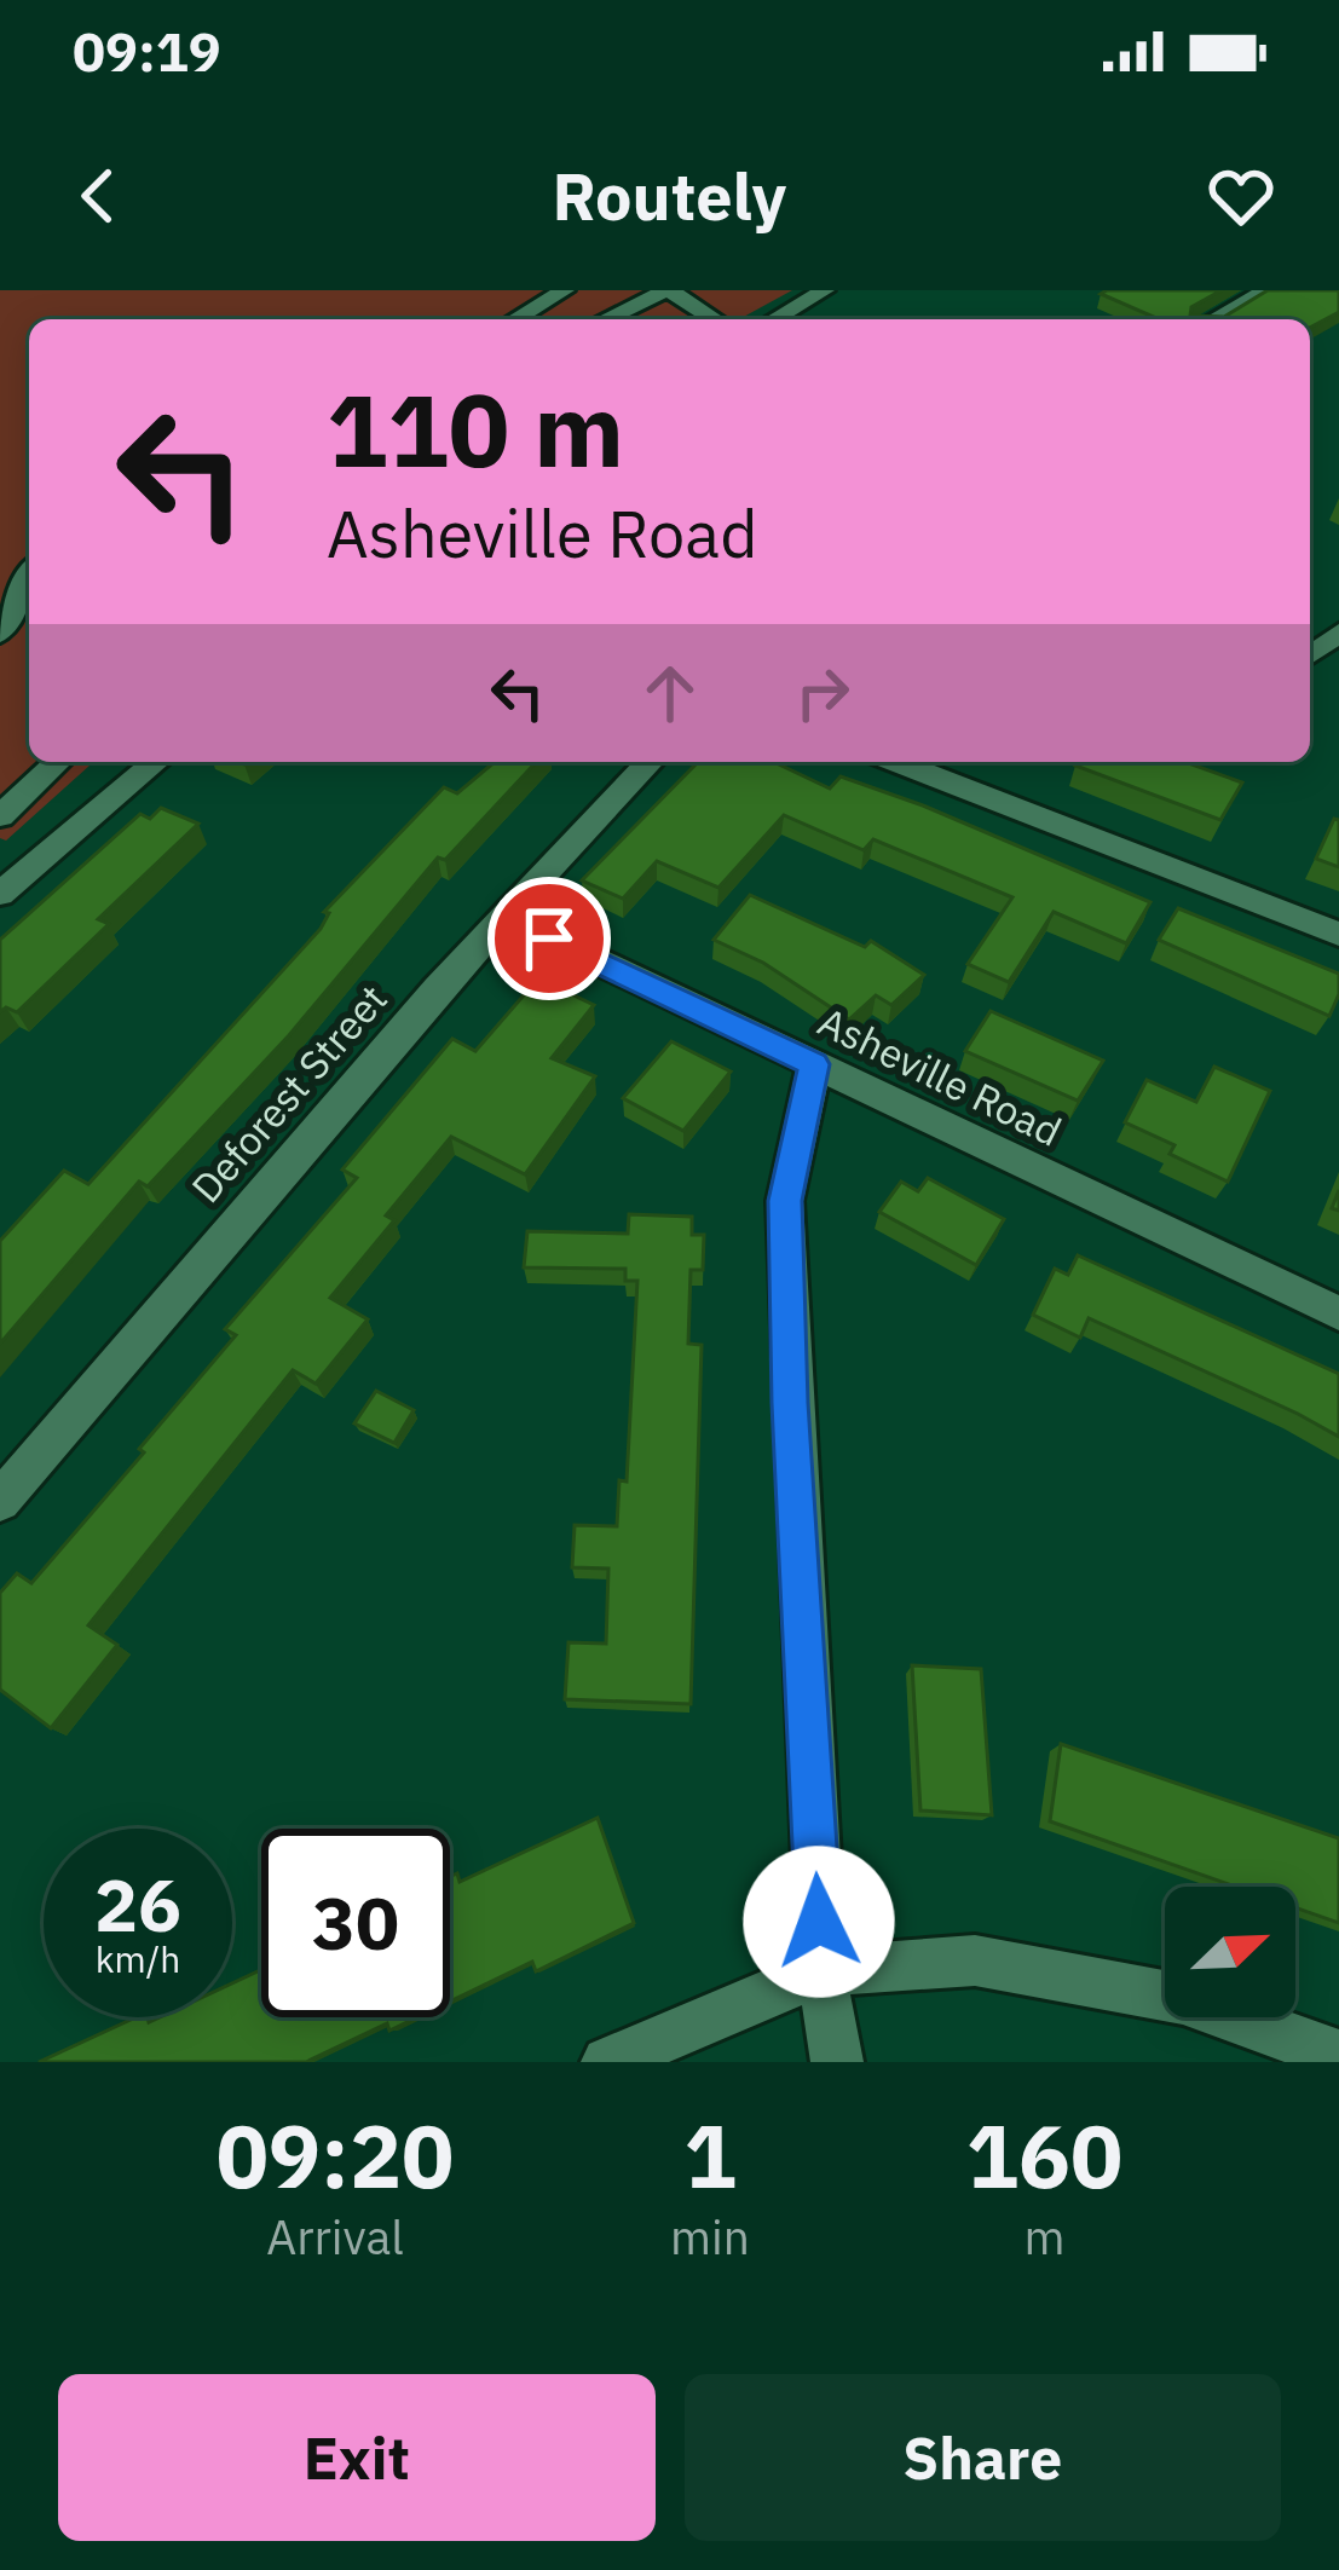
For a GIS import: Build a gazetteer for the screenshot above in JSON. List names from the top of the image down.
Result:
{
  "streets": {
    "street": ["Asheville Road", "Deforest Street"]
  },
  "crossings": [
    ["Asheville Road", "Deforest Street"]
  ],
  "north": "top right",
  "page": {
    "status": "09:19",
    "header": "Routely",
    "turn": ["110 m", "Asheville Road"],
    "speed": "26 km/h",
    "limit": "30",
    "eta": [
      "09:20",
      "Arrival",
      "1",
      "min",
      "160",
      "m"
    ],
    "buttons": ["Exit", "Share"]
  }
}
